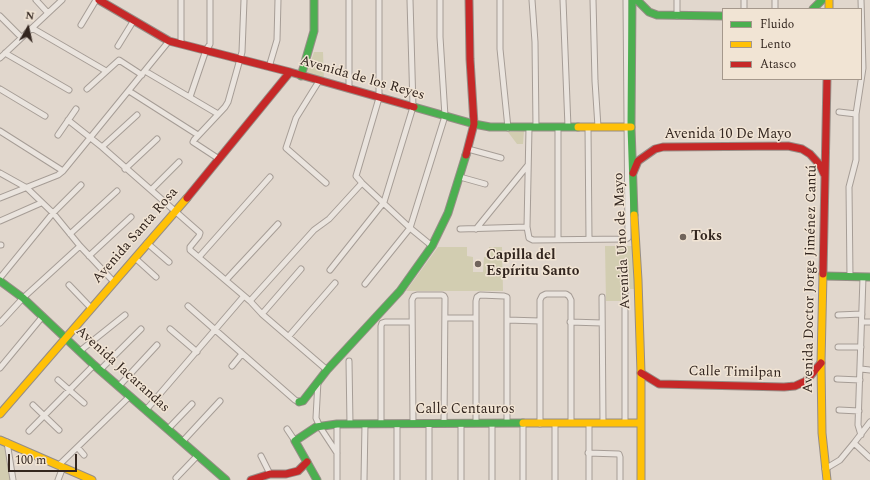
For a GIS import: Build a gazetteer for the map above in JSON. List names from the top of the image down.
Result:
{
  "streets": {
    "street": [
      "Avenida de los Reyes",
      "Avenida 10 De Mayo",
      "Avenida Santa Rosa",
      "Avenida Uno de Mayo",
      "Avenida Doctor Jorge Jiménez Cantú",
      "Avenida Jacarandas",
      "Calle Timilpan",
      "Calle Centauros"
    ]
  },
  "crossings": [
    ["Avenida de los Reyes", "Avenida Santa Rosa"],
    ["Avenida de los Reyes", "Avenida Uno de Mayo"],
    ["Avenida 10 De Mayo", "Avenida Uno de Mayo"],
    ["Avenida 10 De Mayo", "Avenida Doctor Jorge Jiménez Cantú"],
    ["Avenida Santa Rosa", "Avenida Jacarandas"],
    ["Avenida Uno de Mayo", "Calle Timilpan"],
    ["Avenida Uno de Mayo", "Calle Centauros"],
    ["Avenida Doctor Jorge Jiménez Cantú", "Calle Timilpan"]
  ],
  "places": ["Toks", "Capilla del Espíritu Santo"],
  "legend": ["Fluido", "Lento", "Atasco"],
  "scale_bar": "100 m",
  "north": "top"
}
